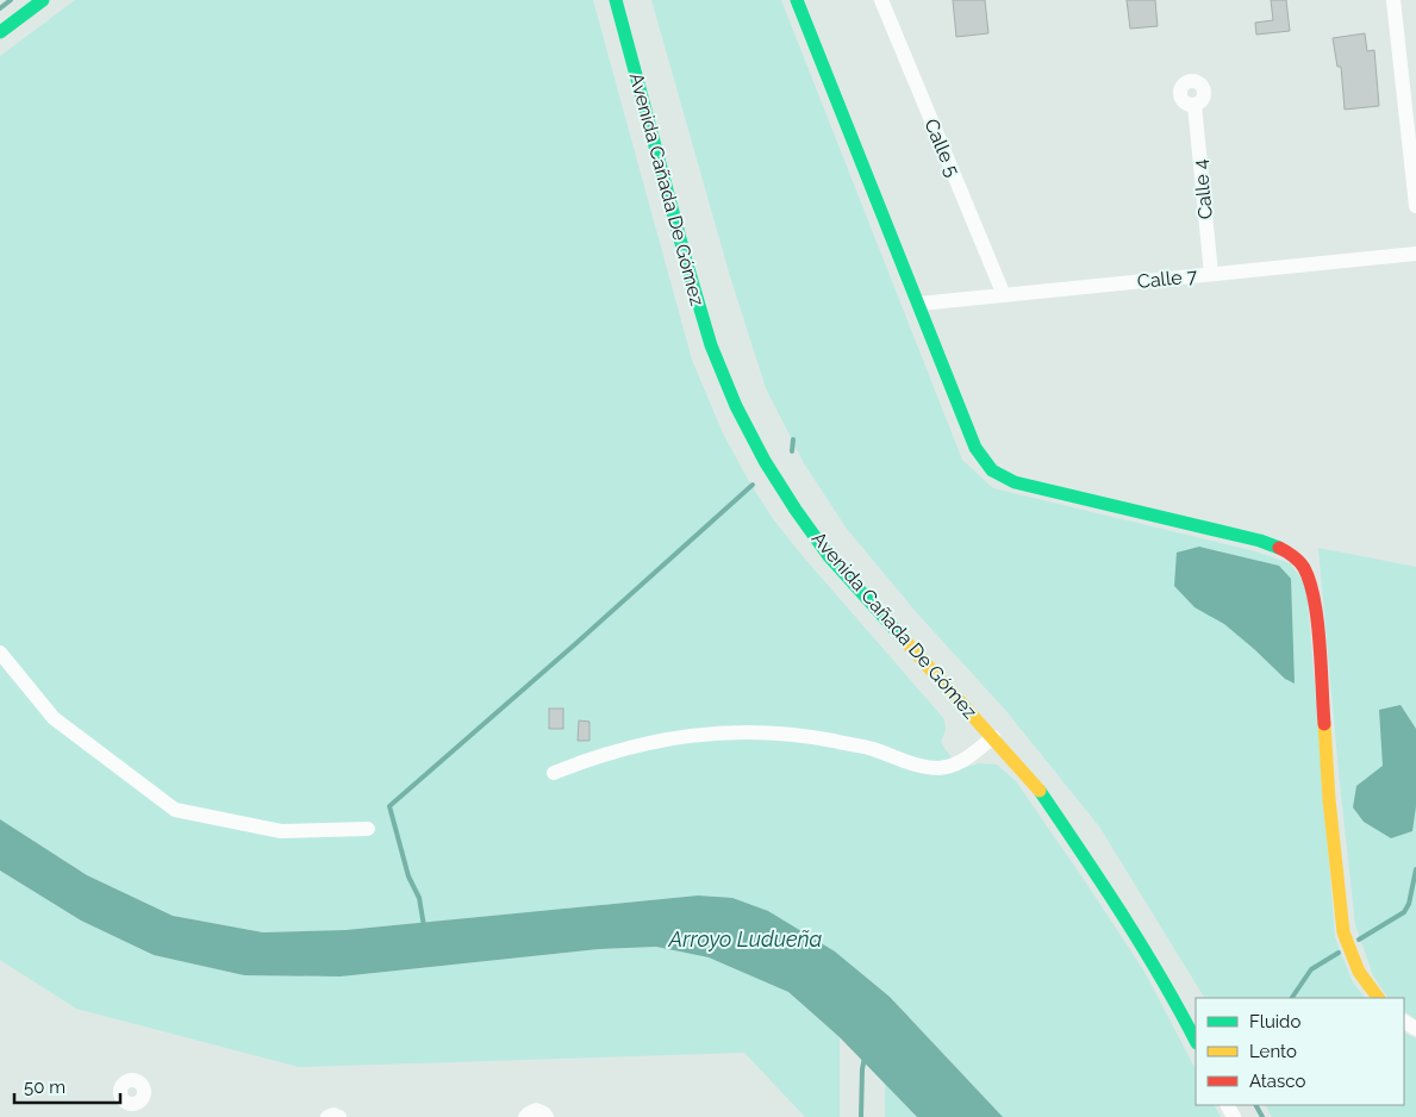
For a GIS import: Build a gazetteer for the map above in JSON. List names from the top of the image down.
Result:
{
  "streets": {
    "street": [
      "Calle 5",
      "Avenida Cañada De Gómez",
      "Calle 4",
      "Calle 7"
    ]
  },
  "crossings": [
    ["Calle 5", "Calle 7"],
    ["Calle 4", "Calle 7"]
  ],
  "water": ["Arroyo Ludueña"],
  "legend": ["Fluido", "Lento", "Atasco"],
  "scale_bar": "50 m"
}
